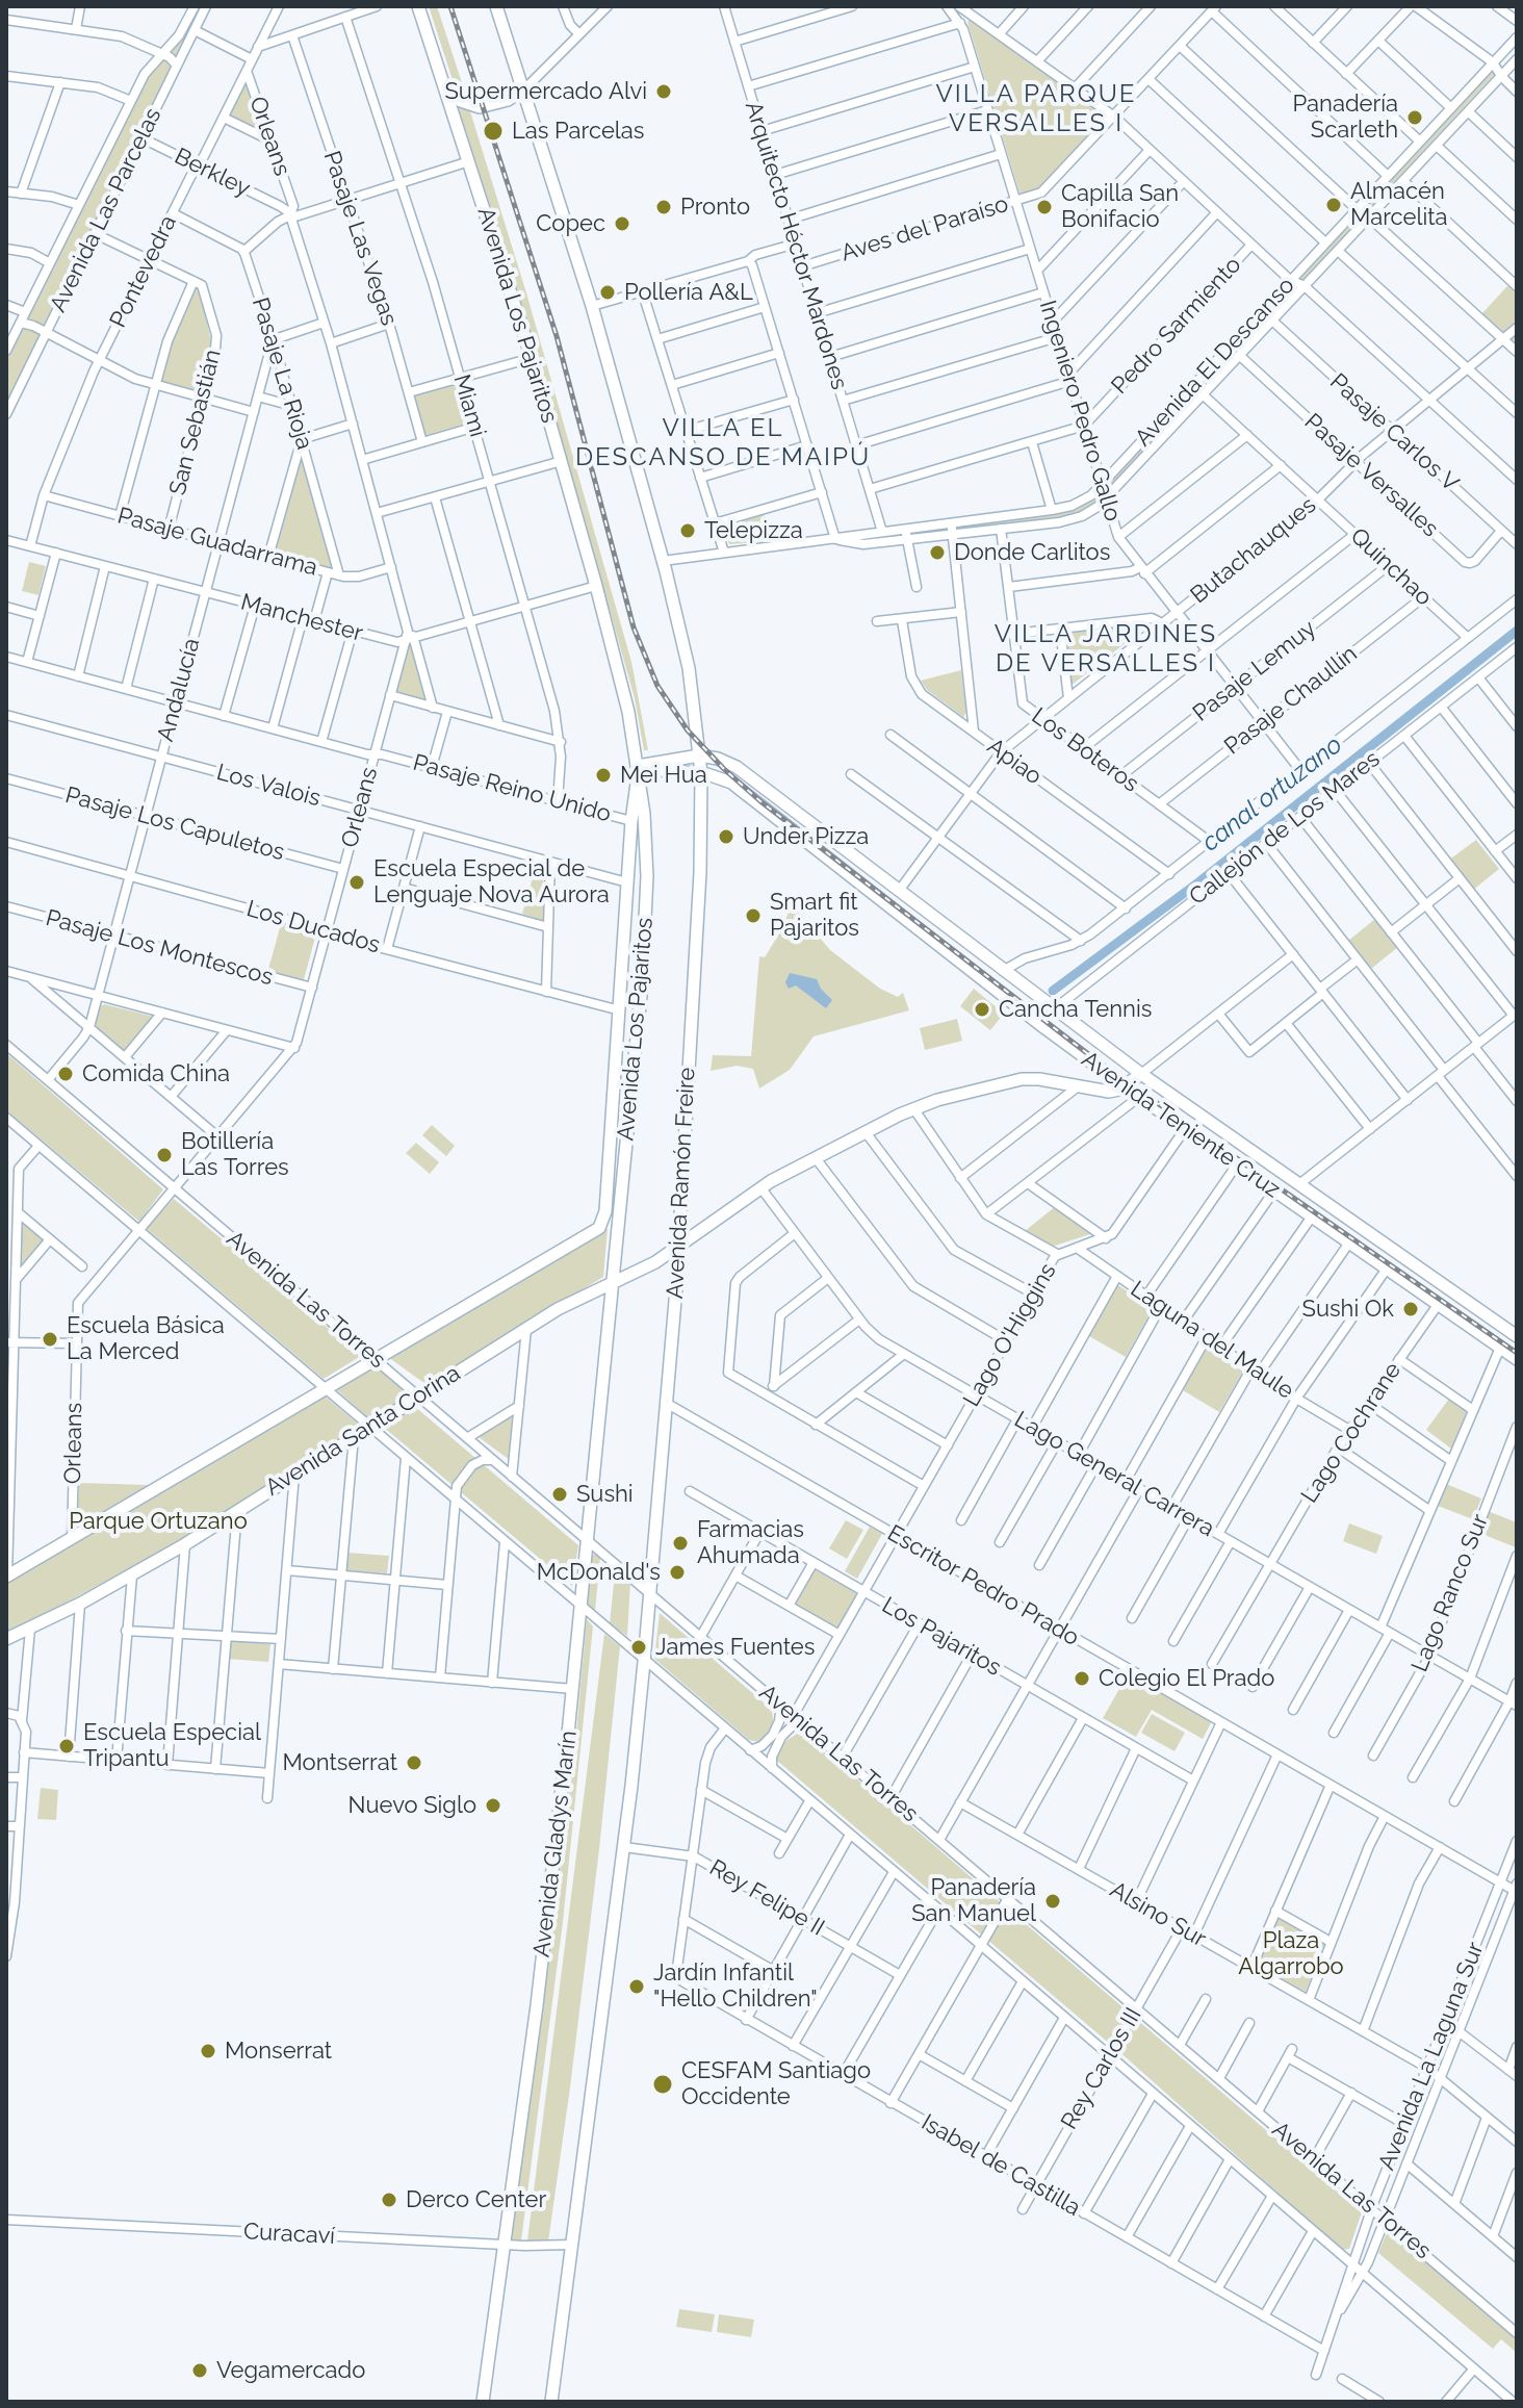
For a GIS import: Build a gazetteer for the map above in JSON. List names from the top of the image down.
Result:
{
  "streets": {
    "main road": [
      "Avenida Los Pajaritos",
      "Avenida Teniente Cruz",
      "Avenida Ramón Freire",
      "Avenida Santa Corina",
      "Avenida Gladys Marín"
    ],
    "street": [
      "Orleans",
      "Berkley",
      "Avenida Las Parcelas",
      "Aves del Paraíso",
      "Pasaje Las Vegas",
      "Arquitecto Héctor Mardones",
      "Pontevedra",
      "Pedro Sarmiento",
      "Avenida El Descanso",
      "Pasaje La Rioja",
      "Miami",
      "Ingeniero Pedro Gallo",
      "San Sebastián",
      "Pasaje Carlos V",
      "Pasaje Versalles",
      "Pasaje Guadarrama",
      "Butachauques",
      "Quinchao",
      "Manchester",
      "Pasaje Lemuy",
      "Andalucía",
      "Pasaje Chaullín",
      "Los Boteros",
      "Apiao",
      "Los Valois",
      "Pasaje Reino Unido",
      "Pasaje Los Capuletos",
      "Callejón de Los Mares",
      "Los Ducados",
      "Pasaje Los Montescos",
      "Avenida Las Torres",
      "Lago O'Higgins",
      "Laguna del Maule",
      "Lago Cochrane",
      "Lago General Carrera",
      "Escritor Pedro Prado",
      "Lago Ranco Sur",
      "Los Pajaritos",
      "Rey Felipe II",
      "Alsino Sur",
      "Avenida La Laguna Sur",
      "Rey Carlos III",
      "Isabel de Castilla",
      "Curacaví"
    ]
  },
  "crossings": [
    ["Orleans", "Berkley"],
    ["Orleans", "Pontevedra"],
    ["Orleans", "Pasaje Guadarrama"],
    ["Orleans", "Manchester"],
    ["Orleans", "Los Valois"],
    ["Orleans", "Pasaje Reino Unido"],
    ["Orleans", "Pasaje Los Capuletos"],
    ["Orleans", "Los Ducados"],
    ["Orleans", "Pasaje Los Montescos"],
    ["Orleans", "Avenida Las Torres"],
    ["Berkley", "Avenida Las Parcelas"],
    ["Berkley", "Pontevedra"],
    ["Aves del Paraíso", "Arquitecto Héctor Mardones"],
    ["Aves del Paraíso", "Ingeniero Pedro Gallo"],
    ["Arquitecto Héctor Mardones", "Pedro Sarmiento"],
    ["Arquitecto Héctor Mardones", "Avenida El Descanso"],
    ["Pontevedra", "Pasaje Guadarrama"],
    ["Pontevedra", "Manchester"],
    ["Avenida Los Pajaritos", "Manchester"],
    ["Avenida Los Pajaritos", "Los Valois"],
    ["Avenida Los Pajaritos", "Pasaje Reino Unido"],
    ["Avenida Los Pajaritos", "Los Ducados"],
    ["Avenida Los Pajaritos", "Avenida Teniente Cruz"],
    ["Avenida Los Pajaritos", "Avenida Las Torres"],
    ["Avenida Los Pajaritos", "Avenida Santa Corina"],
    ["Avenida Los Pajaritos", "Avenida Gladys Marín"],
    ["Pedro Sarmiento", "Ingeniero Pedro Gallo"],
    ["Avenida El Descanso", "Ingeniero Pedro Gallo"],
    ["Avenida El Descanso", "Pasaje Carlos V"],
    ["Avenida El Descanso", "Pasaje Versalles"],
    ["Avenida El Descanso", "Quinchao"],
    ["Avenida El Descanso", "Los Boteros"],
    ["Pasaje La Rioja", "Pasaje Guadarrama"],
    ["Pasaje La Rioja", "Andalucía"],
    ["Miami", "Manchester"],
    ["Miami", "Pasaje Reino Unido"],
    ["Ingeniero Pedro Gallo", "Butachauques"],
    ["Ingeniero Pedro Gallo", "Pasaje Lemuy"],
    ["Ingeniero Pedro Gallo", "Pasaje Chaullín"],
    ["San Sebastián", "Pasaje Guadarrama"],
    ["Pasaje Carlos V", "Pasaje Versalles"],
    ["Pasaje Carlos V", "Butachauques"],
    ["Pasaje Versalles", "Butachauques"],
    ["Pasaje Guadarrama", "Andalucía"],
    ["Butachauques", "Quinchao"],
    ["Butachauques", "Los Boteros"],
    ["Butachauques", "Apiao"],
    ["Butachauques", "Avenida Teniente Cruz"],
    ["Quinchao", "Pasaje Lemuy"],
    ["Quinchao", "Pasaje Chaullín"],
    ["Manchester", "Andalucía"],
    ["Pasaje Lemuy", "Los Boteros"],
    ["Andalucía", "Los Valois"],
    ["Andalucía", "Pasaje Reino Unido"],
    ["Andalucía", "Pasaje Los Capuletos"],
    ["Andalucía", "Los Ducados"],
    ["Andalucía", "Pasaje Los Montescos"],
    ["Andalucía", "Avenida Las Torres"],
    ["Pasaje Chaullín", "Los Boteros"],
    ["Callejón de Los Mares", "Avenida Teniente Cruz"],
    ["Avenida Teniente Cruz", "Avenida Ramón Freire"],
    ["Avenida Teniente Cruz", "Avenida Santa Corina"],
    ["Avenida Teniente Cruz", "Lago Cochrane"],
    ["Avenida Ramón Freire", "Avenida Las Torres"],
    ["Avenida Ramón Freire", "Avenida Santa Corina"],
    ["Avenida Ramón Freire", "Escritor Pedro Prado"],
    ["Avenida Las Torres", "Lago O'Higgins"],
    ["Avenida Las Torres", "Avenida Santa Corina"],
    ["Avenida Las Torres", "Avenida Gladys Marín"],
    ["Avenida Las Torres", "Avenida La Laguna Sur"],
    ["Avenida Las Torres", "Rey Carlos III"],
    ["Lago O'Higgins", "Laguna del Maule"],
    ["Lago O'Higgins", "Lago General Carrera"],
    ["Lago O'Higgins", "Escritor Pedro Prado"],
    ["Lago O'Higgins", "Los Pajaritos"],
    ["Laguna del Maule", "Lago Cochrane"],
    ["Avenida Santa Corina", "Lago General Carrera"],
    ["Avenida Santa Corina", "Avenida Gladys Marín"],
    ["Lago Cochrane", "Lago General Carrera"],
    ["Lago General Carrera", "Lago Ranco Sur"],
    ["Escritor Pedro Prado", "Avenida La Laguna Sur"],
    ["Avenida Gladys Marín", "Curacaví"],
    ["Alsino Sur", "Avenida La Laguna Sur"],
    ["Alsino Sur", "Rey Carlos III"],
    ["Avenida La Laguna Sur", "Isabel de Castilla"],
    ["Rey Carlos III", "Isabel de Castilla"]
  ],
  "districts": ["VILLA PARQUE VERSALLES I", "VILLA EL DESCANSO DE MAIPÚ", "VILLA JARDINES DE VERSALLES I"],
  "water": ["canal ortuzano"],
  "parks": ["Parque Ortuzano", "Plaza Algarrobo"],
  "places": [
    "Supermercado Alvi",
    "Panadería Scarleth",
    "Las Parcelas",
    "Almacén Marcelita",
    "Pronto",
    "Capilla San Bonifacio",
    "Copec",
    "Pollería A&L",
    "Telepizza",
    "Donde Carlitos",
    "Mei Hua",
    "Under Pizza",
    "Escuela Especial de Lenguaje Nova Aurora",
    "Smart fit Pajaritos",
    "Cancha Tennis",
    "Comida China",
    "Botillería Las Torres",
    "Sushi Ok",
    "Escuela Básica La Merced",
    "Sushi",
    "Farmacias Ahumada",
    "McDonald's",
    "James Fuentes",
    "Colegio El Prado",
    "Escuela Especial Tripantu",
    "Montserrat",
    "Nuevo Siglo",
    "Panadería San Manuel",
    "Jardín Infantil \"Hello Children\"",
    "Monserrat",
    "CESFAM Santiago Occidente",
    "Derco Center",
    "Vegamercado"
  ]
}
